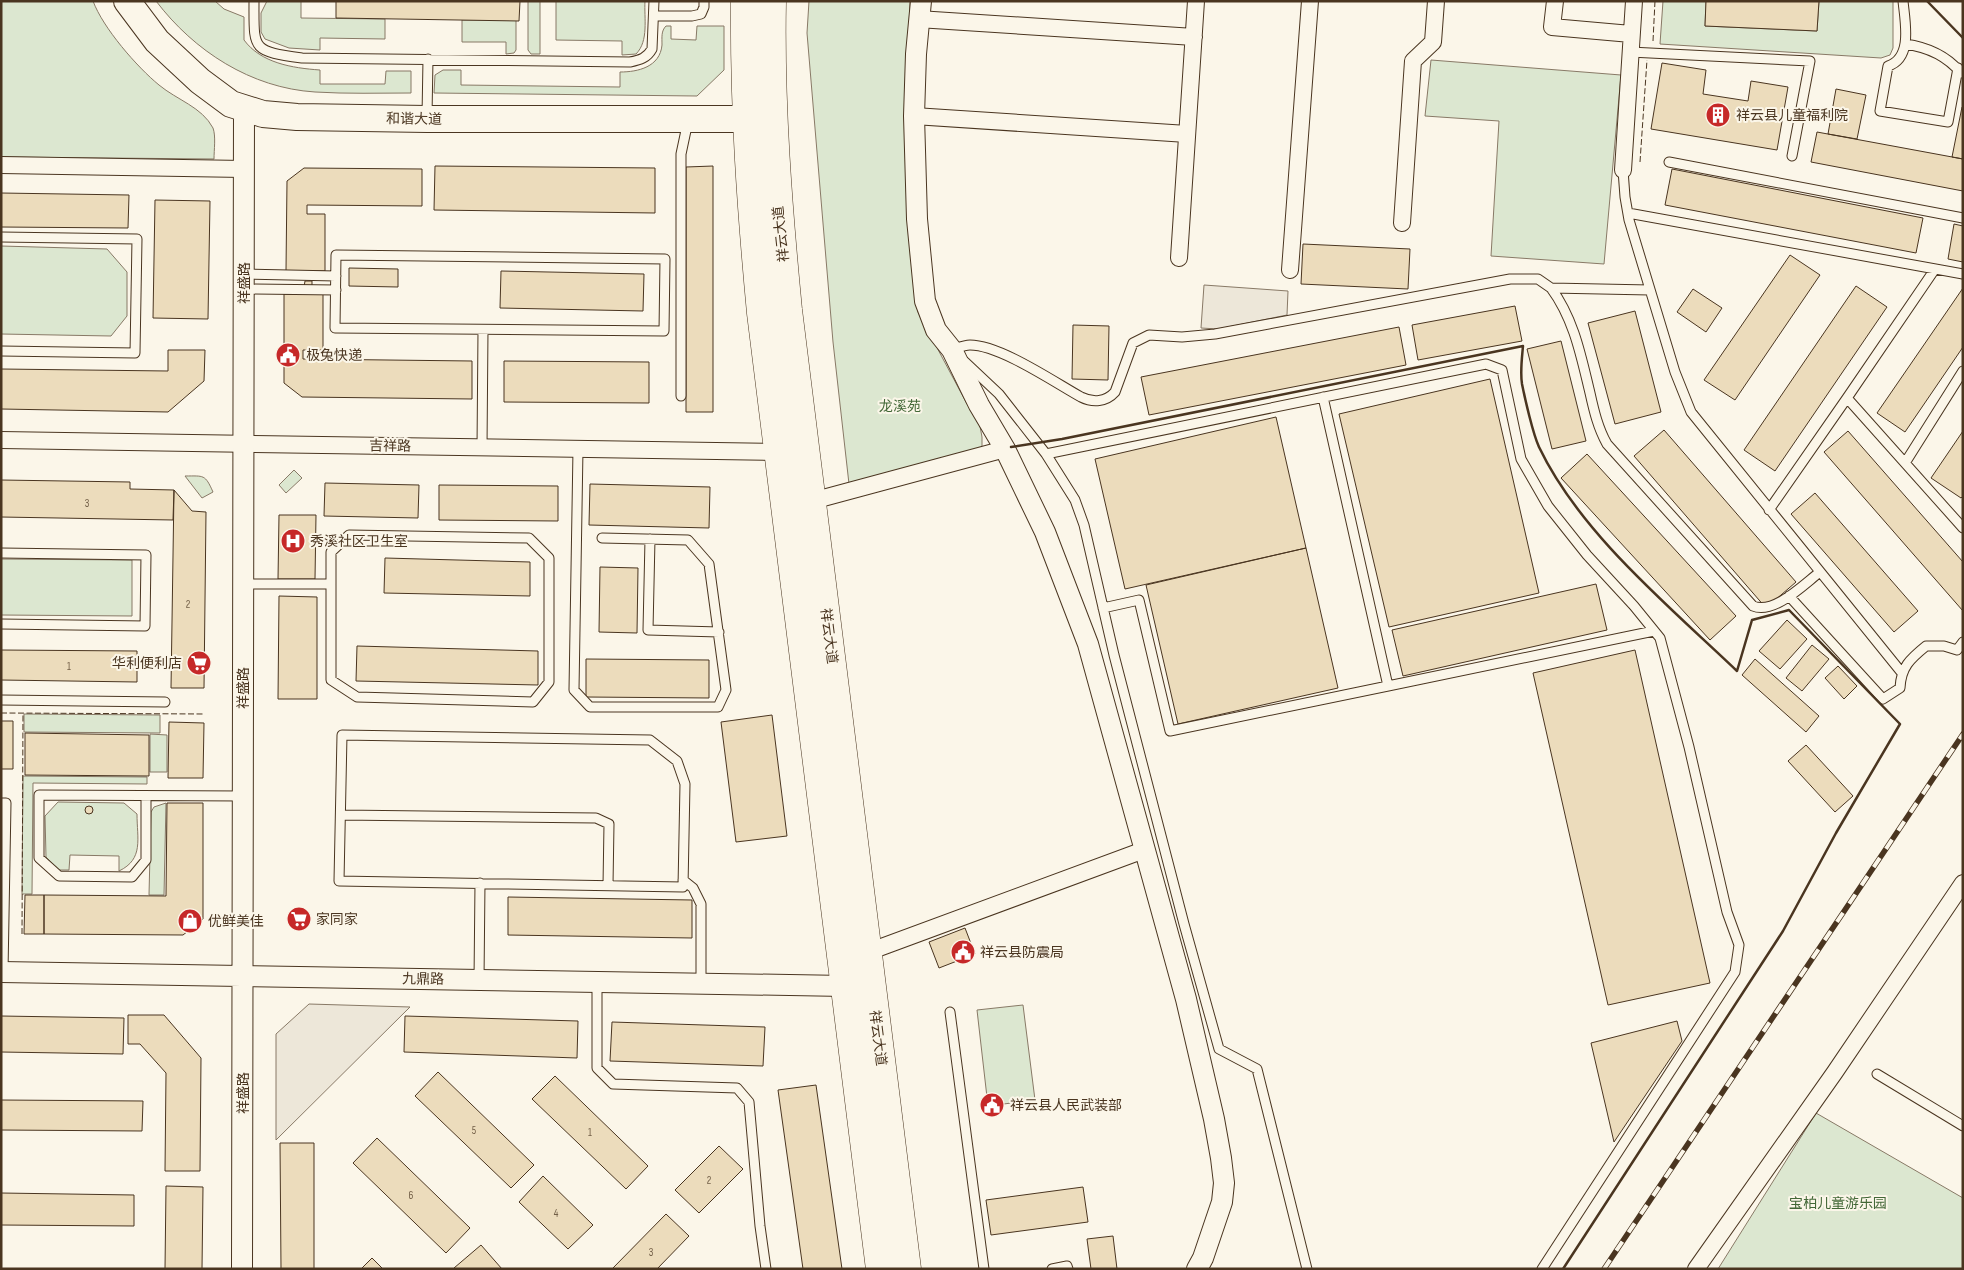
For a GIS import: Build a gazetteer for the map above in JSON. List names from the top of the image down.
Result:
{
  "streets": {
    "highway": ["祥云大道"],
    "main road": ["和谐大道"],
    "street": ["祥盛路", "吉祥路", "九鼎路"]
  },
  "crossings": [
    ["和谐大道", "祥云大道"],
    ["和谐大道", "祥盛路"],
    ["祥云大道", "吉祥路"],
    ["祥云大道", "九鼎路"],
    ["祥盛路", "吉祥路"],
    ["祥盛路", "九鼎路"]
  ],
  "parks": ["龙溪苑", "宝柏儿童游乐园"],
  "places": {
    "building": ["祥云县儿童福利院"],
    "public building": ["极兔快递", "祥云县防震局", "祥云县人民武装部"],
    "hospital": ["秀溪社区卫生室"],
    "supermarket": ["华利便利店", "家同家"],
    "shop": ["优鲜美佳"]
  },
  "house_numbers": [
    "3",
    "2",
    "1",
    "5",
    "1",
    "2",
    "6",
    "4",
    "3"
  ]
}
